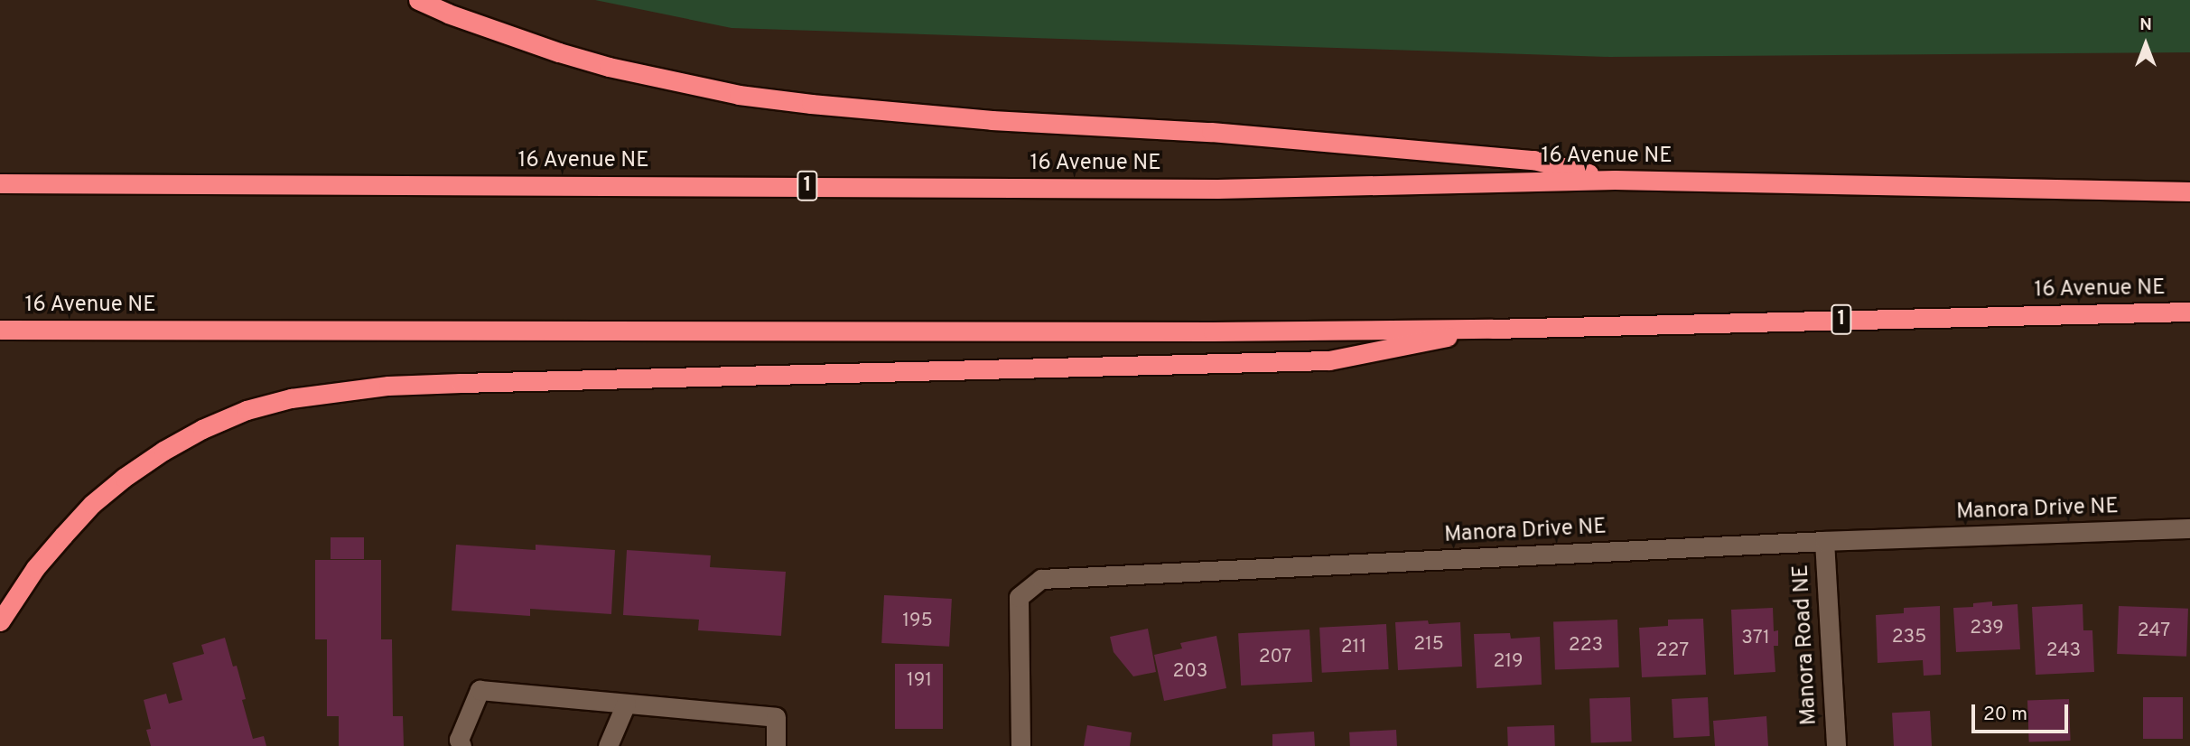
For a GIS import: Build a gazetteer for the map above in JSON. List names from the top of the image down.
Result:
{
  "streets": {
    "highway": ["16 Avenue NE", "1"],
    "street": ["Manora Drive NE", "Manora Road NE"]
  },
  "crossings": [
    ["Manora Drive NE", "Manora Road NE"]
  ],
  "house_numbers": [
    "195",
    "239",
    "247",
    "235",
    "371",
    "215",
    "223",
    "211",
    "227",
    "243",
    "207",
    "219",
    "203",
    "191"
  ],
  "scale_bar": "20 m",
  "north": "top"
}
